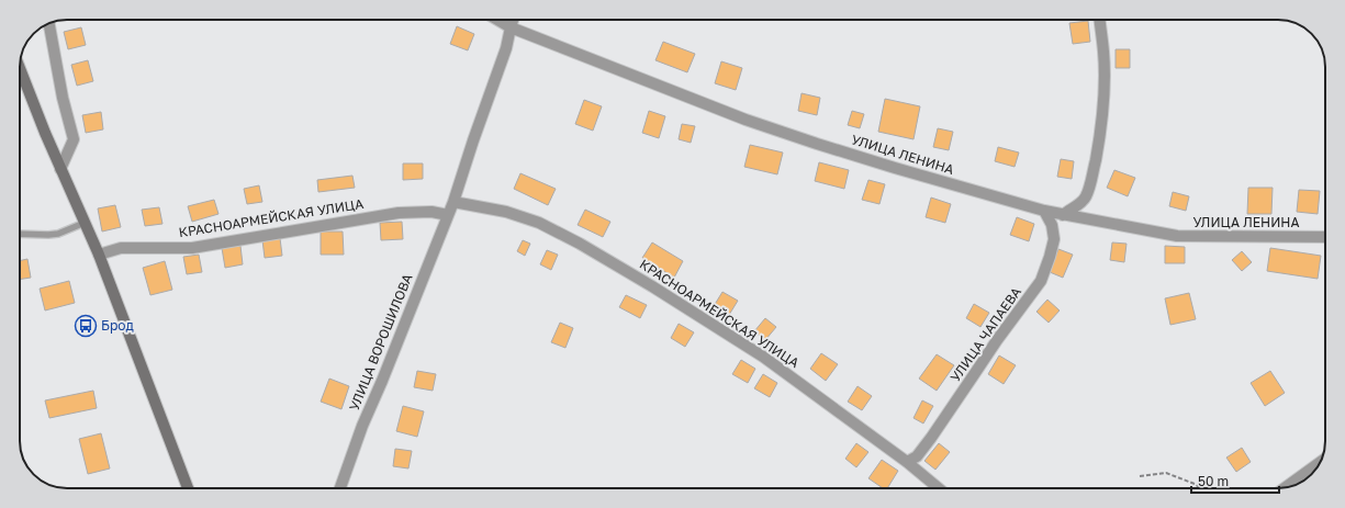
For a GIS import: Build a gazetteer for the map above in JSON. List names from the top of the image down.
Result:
{
  "streets": {
    "street": [
      "УЛИЦА ЛЕНИНА",
      "КРАСНОАРМЕЙСКАЯ УЛИЦА",
      "УЛИЦА ЧАПАЕВА",
      "УЛИЦА ВОРОШИЛОВА"
    ]
  },
  "crossings": [
    ["УЛИЦА ЛЕНИНА", "УЛИЦА ЧАПАЕВА"],
    ["УЛИЦА ЛЕНИНА", "УЛИЦА ВОРОШИЛОВА"],
    ["КРАСНОАРМЕЙСКАЯ УЛИЦА", "УЛИЦА ЧАПАЕВА"],
    ["КРАСНОАРМЕЙСКАЯ УЛИЦА", "УЛИЦА ВОРОШИЛОВА"]
  ],
  "places": {
    "bus stop": ["Брод"]
  },
  "scale_bar": "50 m"
}
